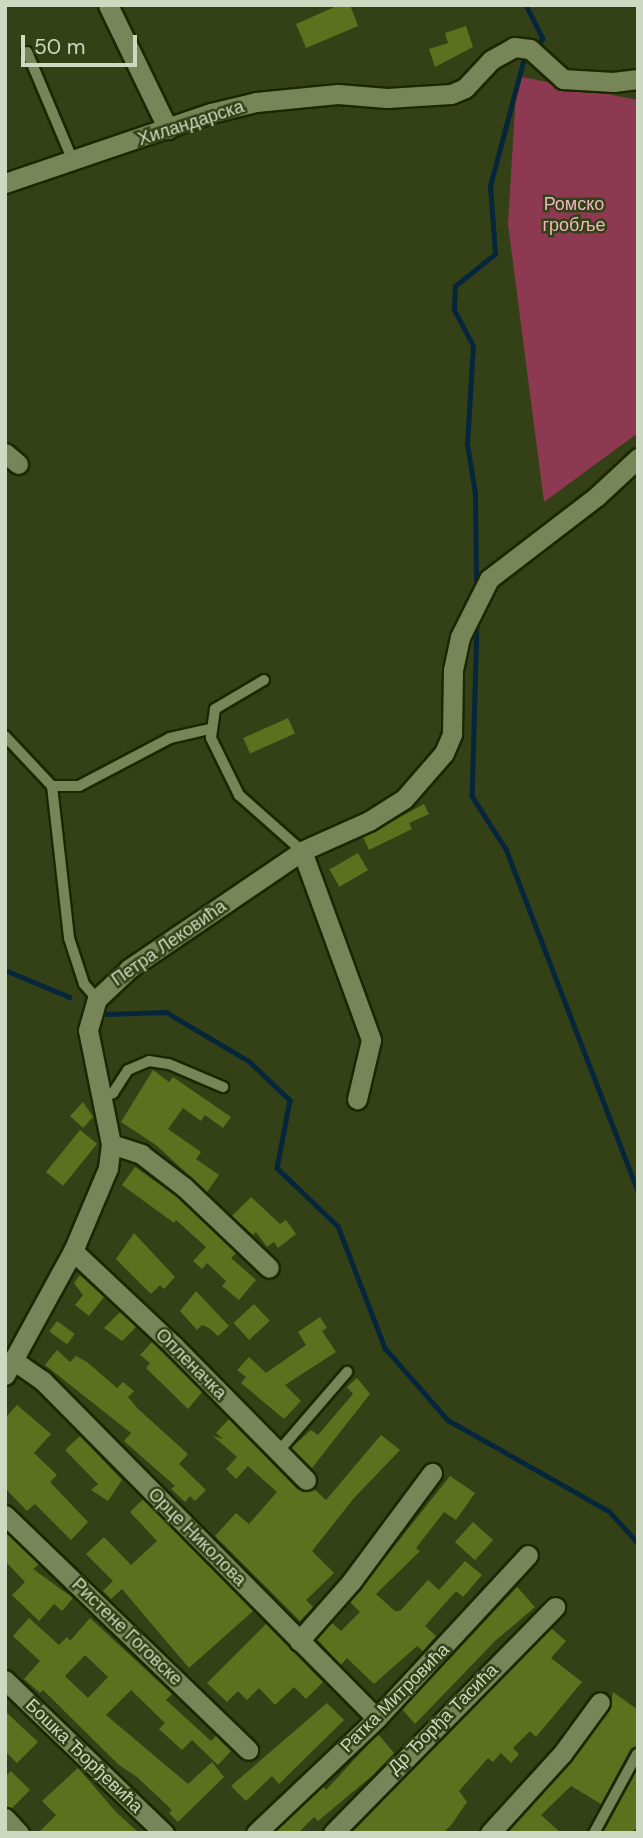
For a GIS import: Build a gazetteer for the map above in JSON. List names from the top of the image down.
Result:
{
  "streets": {
    "street": [
      "Хиландарска",
      "Петра Лековића",
      "Опленачка",
      "Орце Николова",
      "Ристене Гоговске",
      "Ратка Митровића",
      "Др Ђорђа Тасића",
      "Бошка Ђорђевића"
    ]
  },
  "crossings": [
    ["Петра Лековића", "Опленачка"],
    ["Петра Лековића", "Орце Николова"],
    ["Орце Николова", "Ратка Митровића"]
  ],
  "parks": ["Ромско гробље"],
  "scale_bar": "50 m"
}
